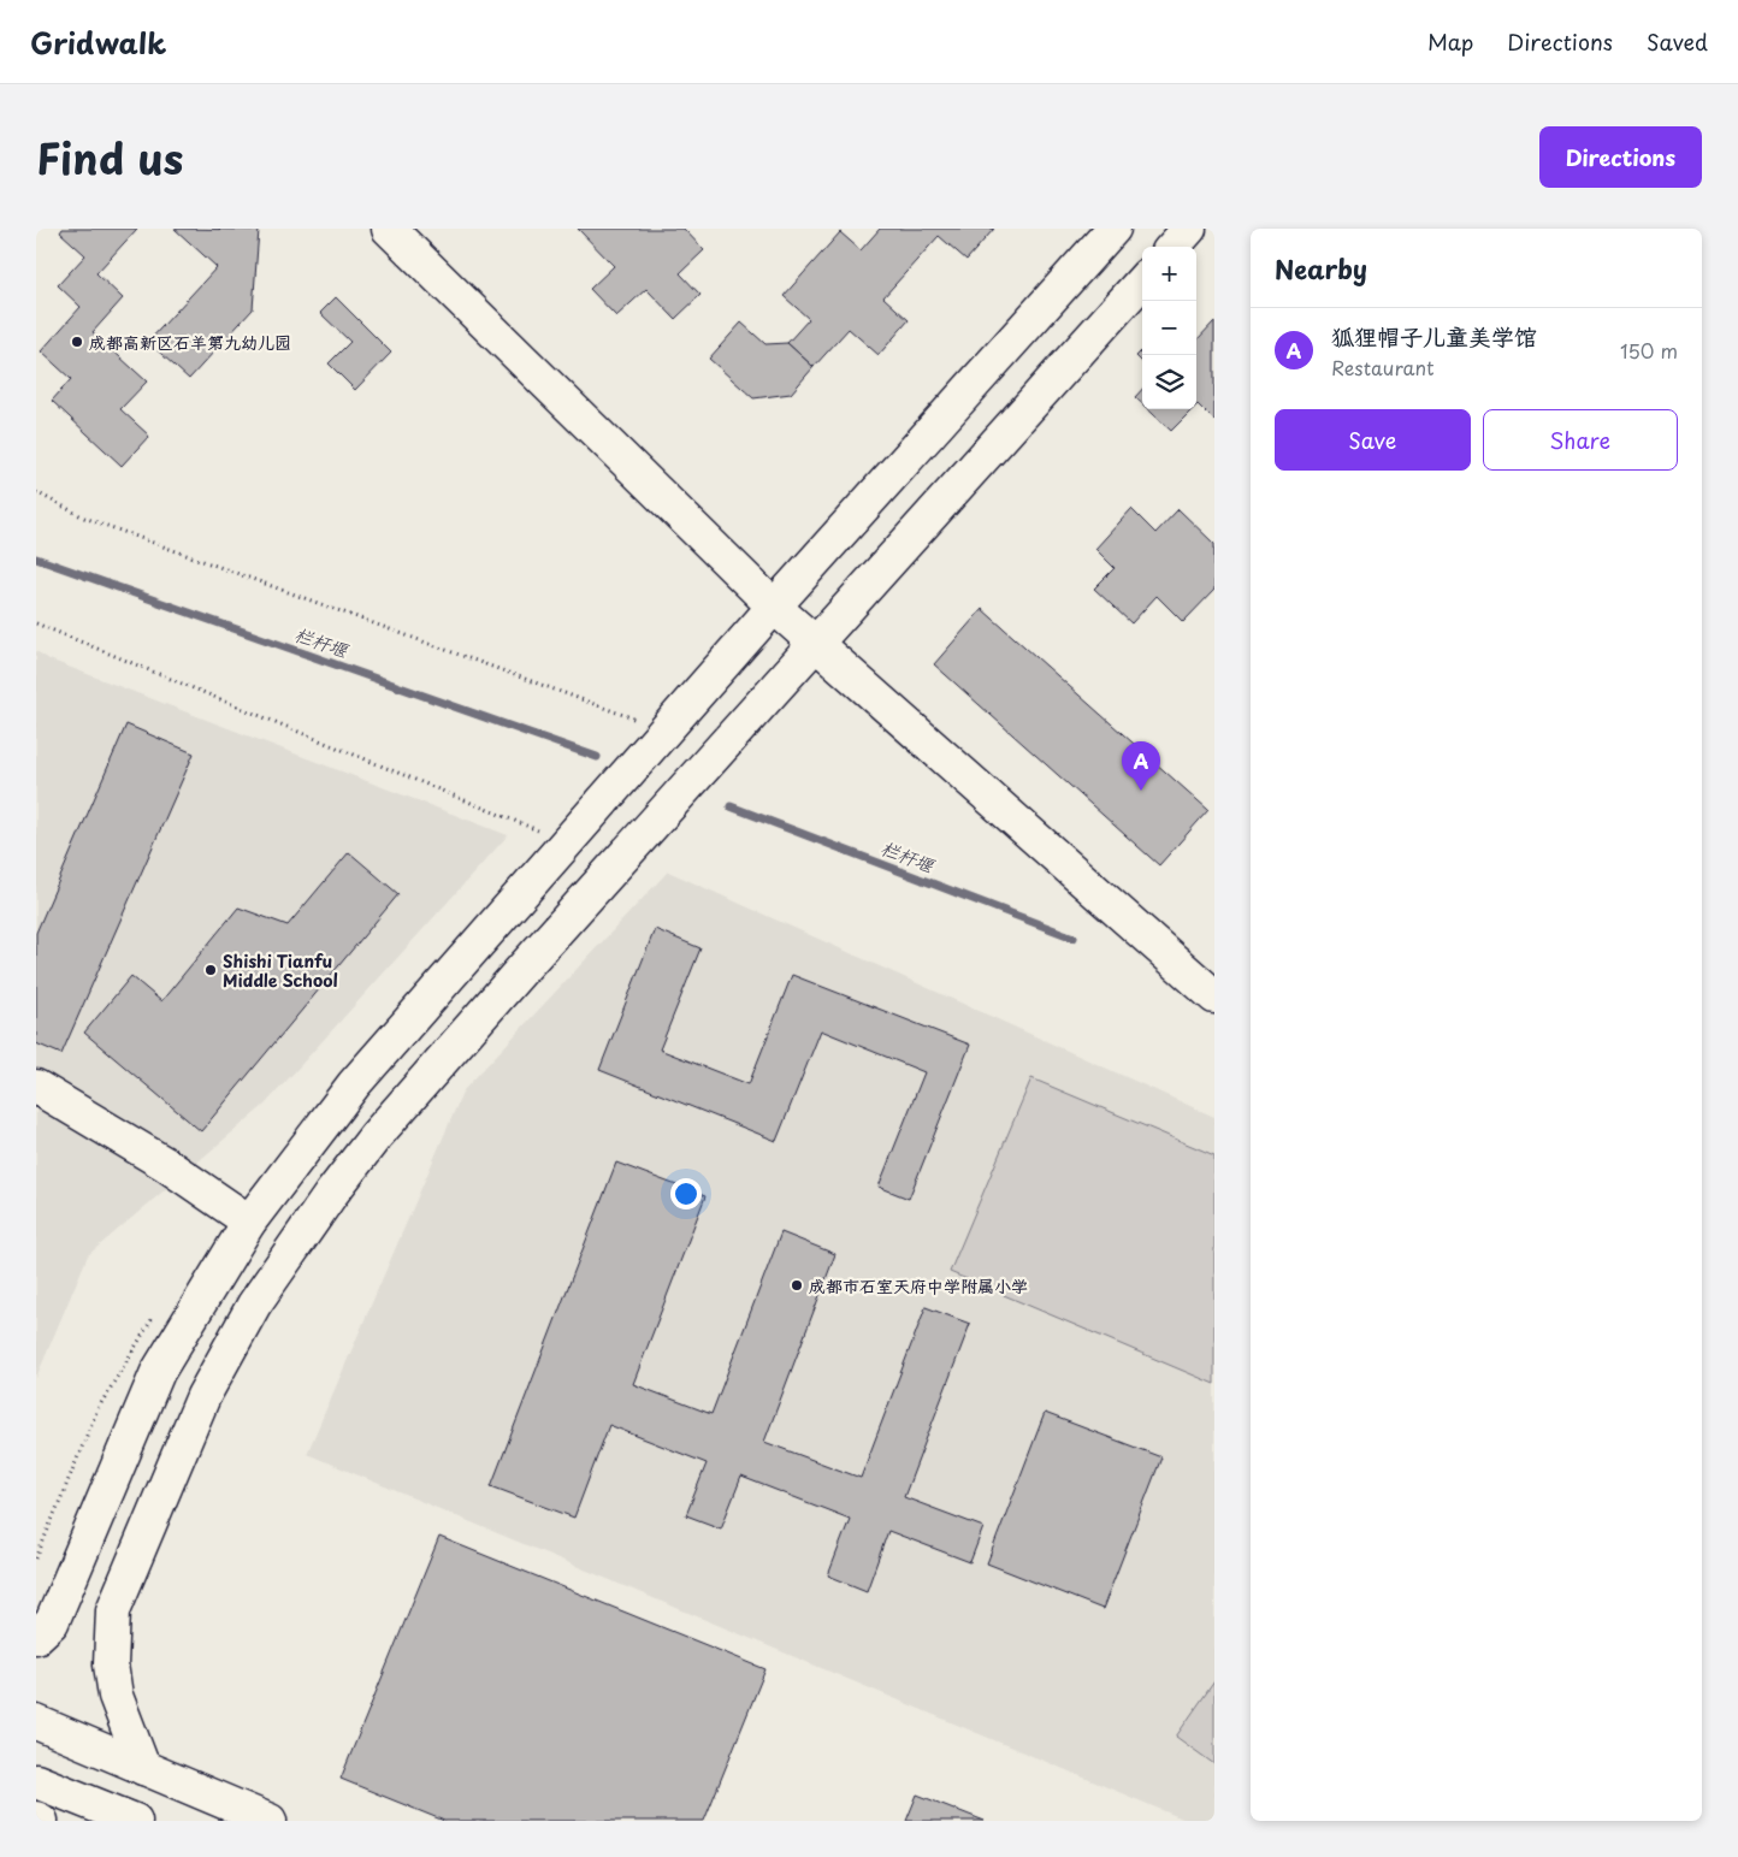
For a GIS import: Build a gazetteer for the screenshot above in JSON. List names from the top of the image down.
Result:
{
  "water": ["栏杆堰"],
  "places": ["成都高新区石羊第九幼儿园", "Shishi Tianfu Middle School", "成都市石室天府中学附属小学"],
  "page": {
    "header": "Gridwalk",
    "nav": ["Map", "Directions", "Saved"],
    "title": "Find us",
    "buttons": [
      "Directions",
      ["Save", "Share"]
    ],
    "heading": "Nearby",
    "map_buttons": ["+", "−"],
    "list": [
      {
        "mark": "A",
        "name": "狐狸帽子儿童美学馆",
        "note": "Restaurant",
        "value": "150 m"
      }
    ],
    "pins": "A"
  }
}
